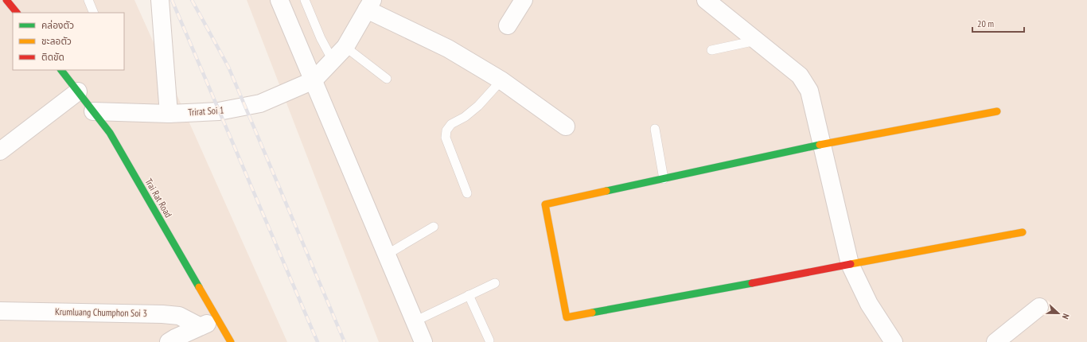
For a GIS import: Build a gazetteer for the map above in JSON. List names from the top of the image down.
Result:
{
  "streets": {
    "street": ["Trirat Soi 1", "Trai Rat Road", "Krumluang Chumphon Soi 3"]
  },
  "crossings": [
    ["Trirat Soi 1", "Trai Rat Road"]
  ],
  "legend": ["คล่องตัว", "ชะลอตัว", "ติดขัด"],
  "scale_bar": "20 m",
  "north": "right"
}
